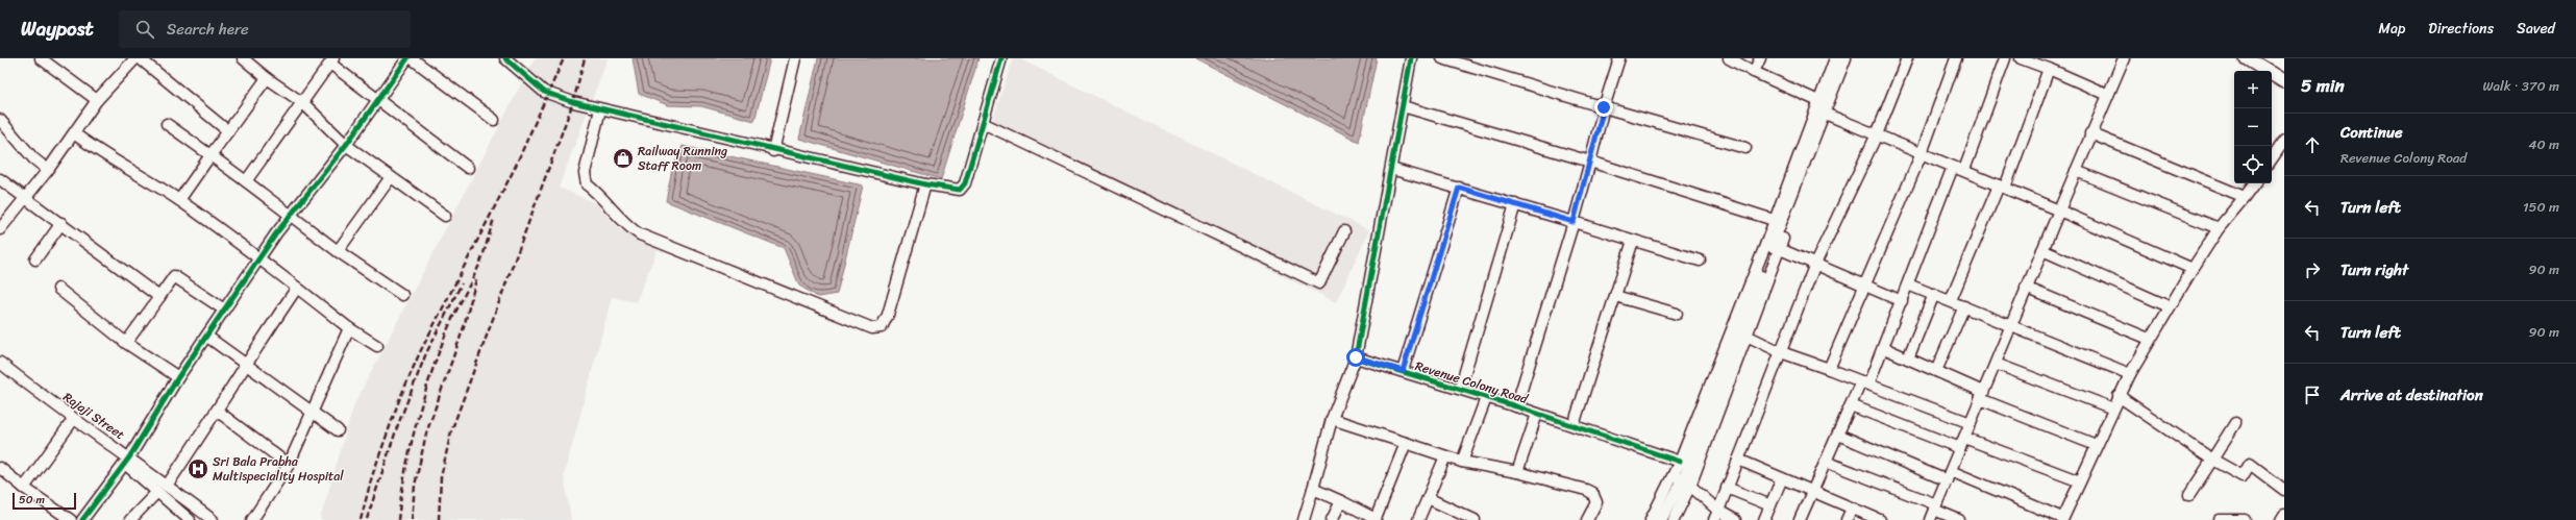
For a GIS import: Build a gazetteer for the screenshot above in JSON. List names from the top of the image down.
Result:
{
  "streets": {
    "street": ["Revenue Colony Road", "Rajaji Street"]
  },
  "places": {
    "shop": ["Railway Running Staff Room"],
    "hospital": ["Sri Bala Prabha Multispeciality Hospital"]
  },
  "scale_bar": "50 m",
  "page": {
    "header": "Waypost",
    "search": "Search here",
    "nav": ["Map", "Directions", "Saved"],
    "heading": ["5 min", "Walk · 370 m"],
    "map_buttons": ["+", "−"],
    "list": [
      ["Continue", "Revenue Colony Road", "40 m"],
      ["Turn left", "150 m"],
      ["Turn right", "90 m"],
      ["Turn left", "90 m"],
      "Arrive at destination"
    ],
    "scale": "50 m"
  }
}
